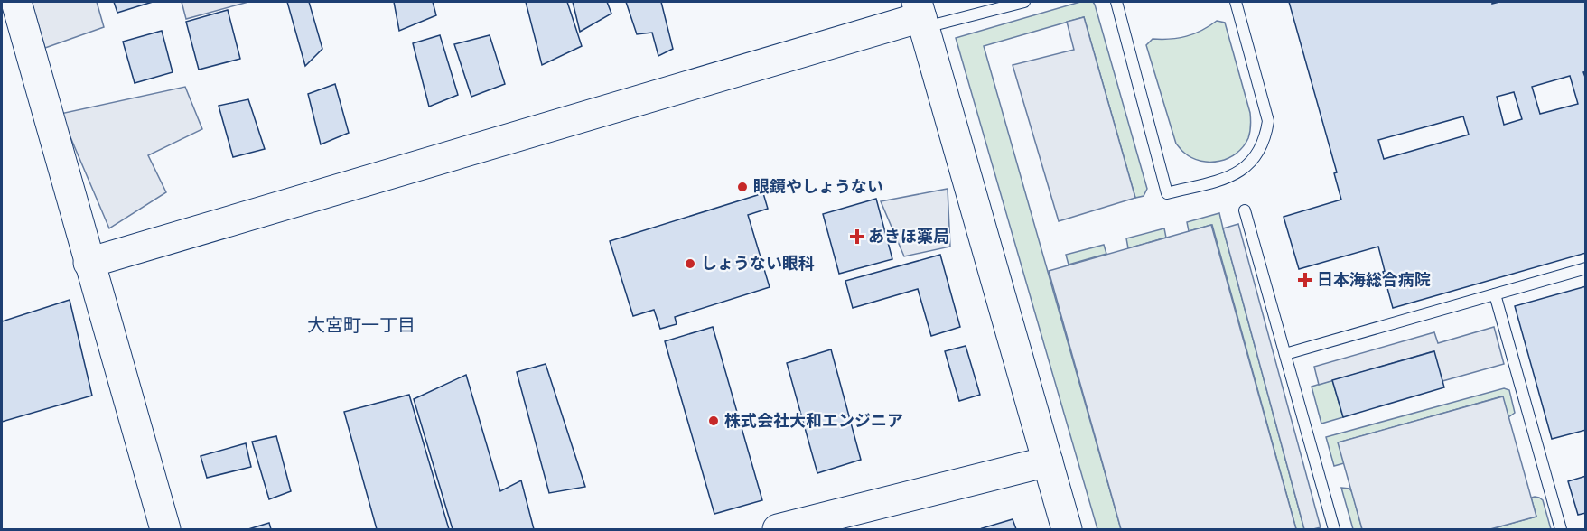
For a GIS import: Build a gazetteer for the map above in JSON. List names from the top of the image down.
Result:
{
  "districts": ["大宮町一丁目"],
  "places": {
    "other": ["眼鏡やしょうない", "しょうない眼科", "株式会社大和エンジニア"],
    "health": ["あきほ薬局", "日本海総合病院"]
  }
}
